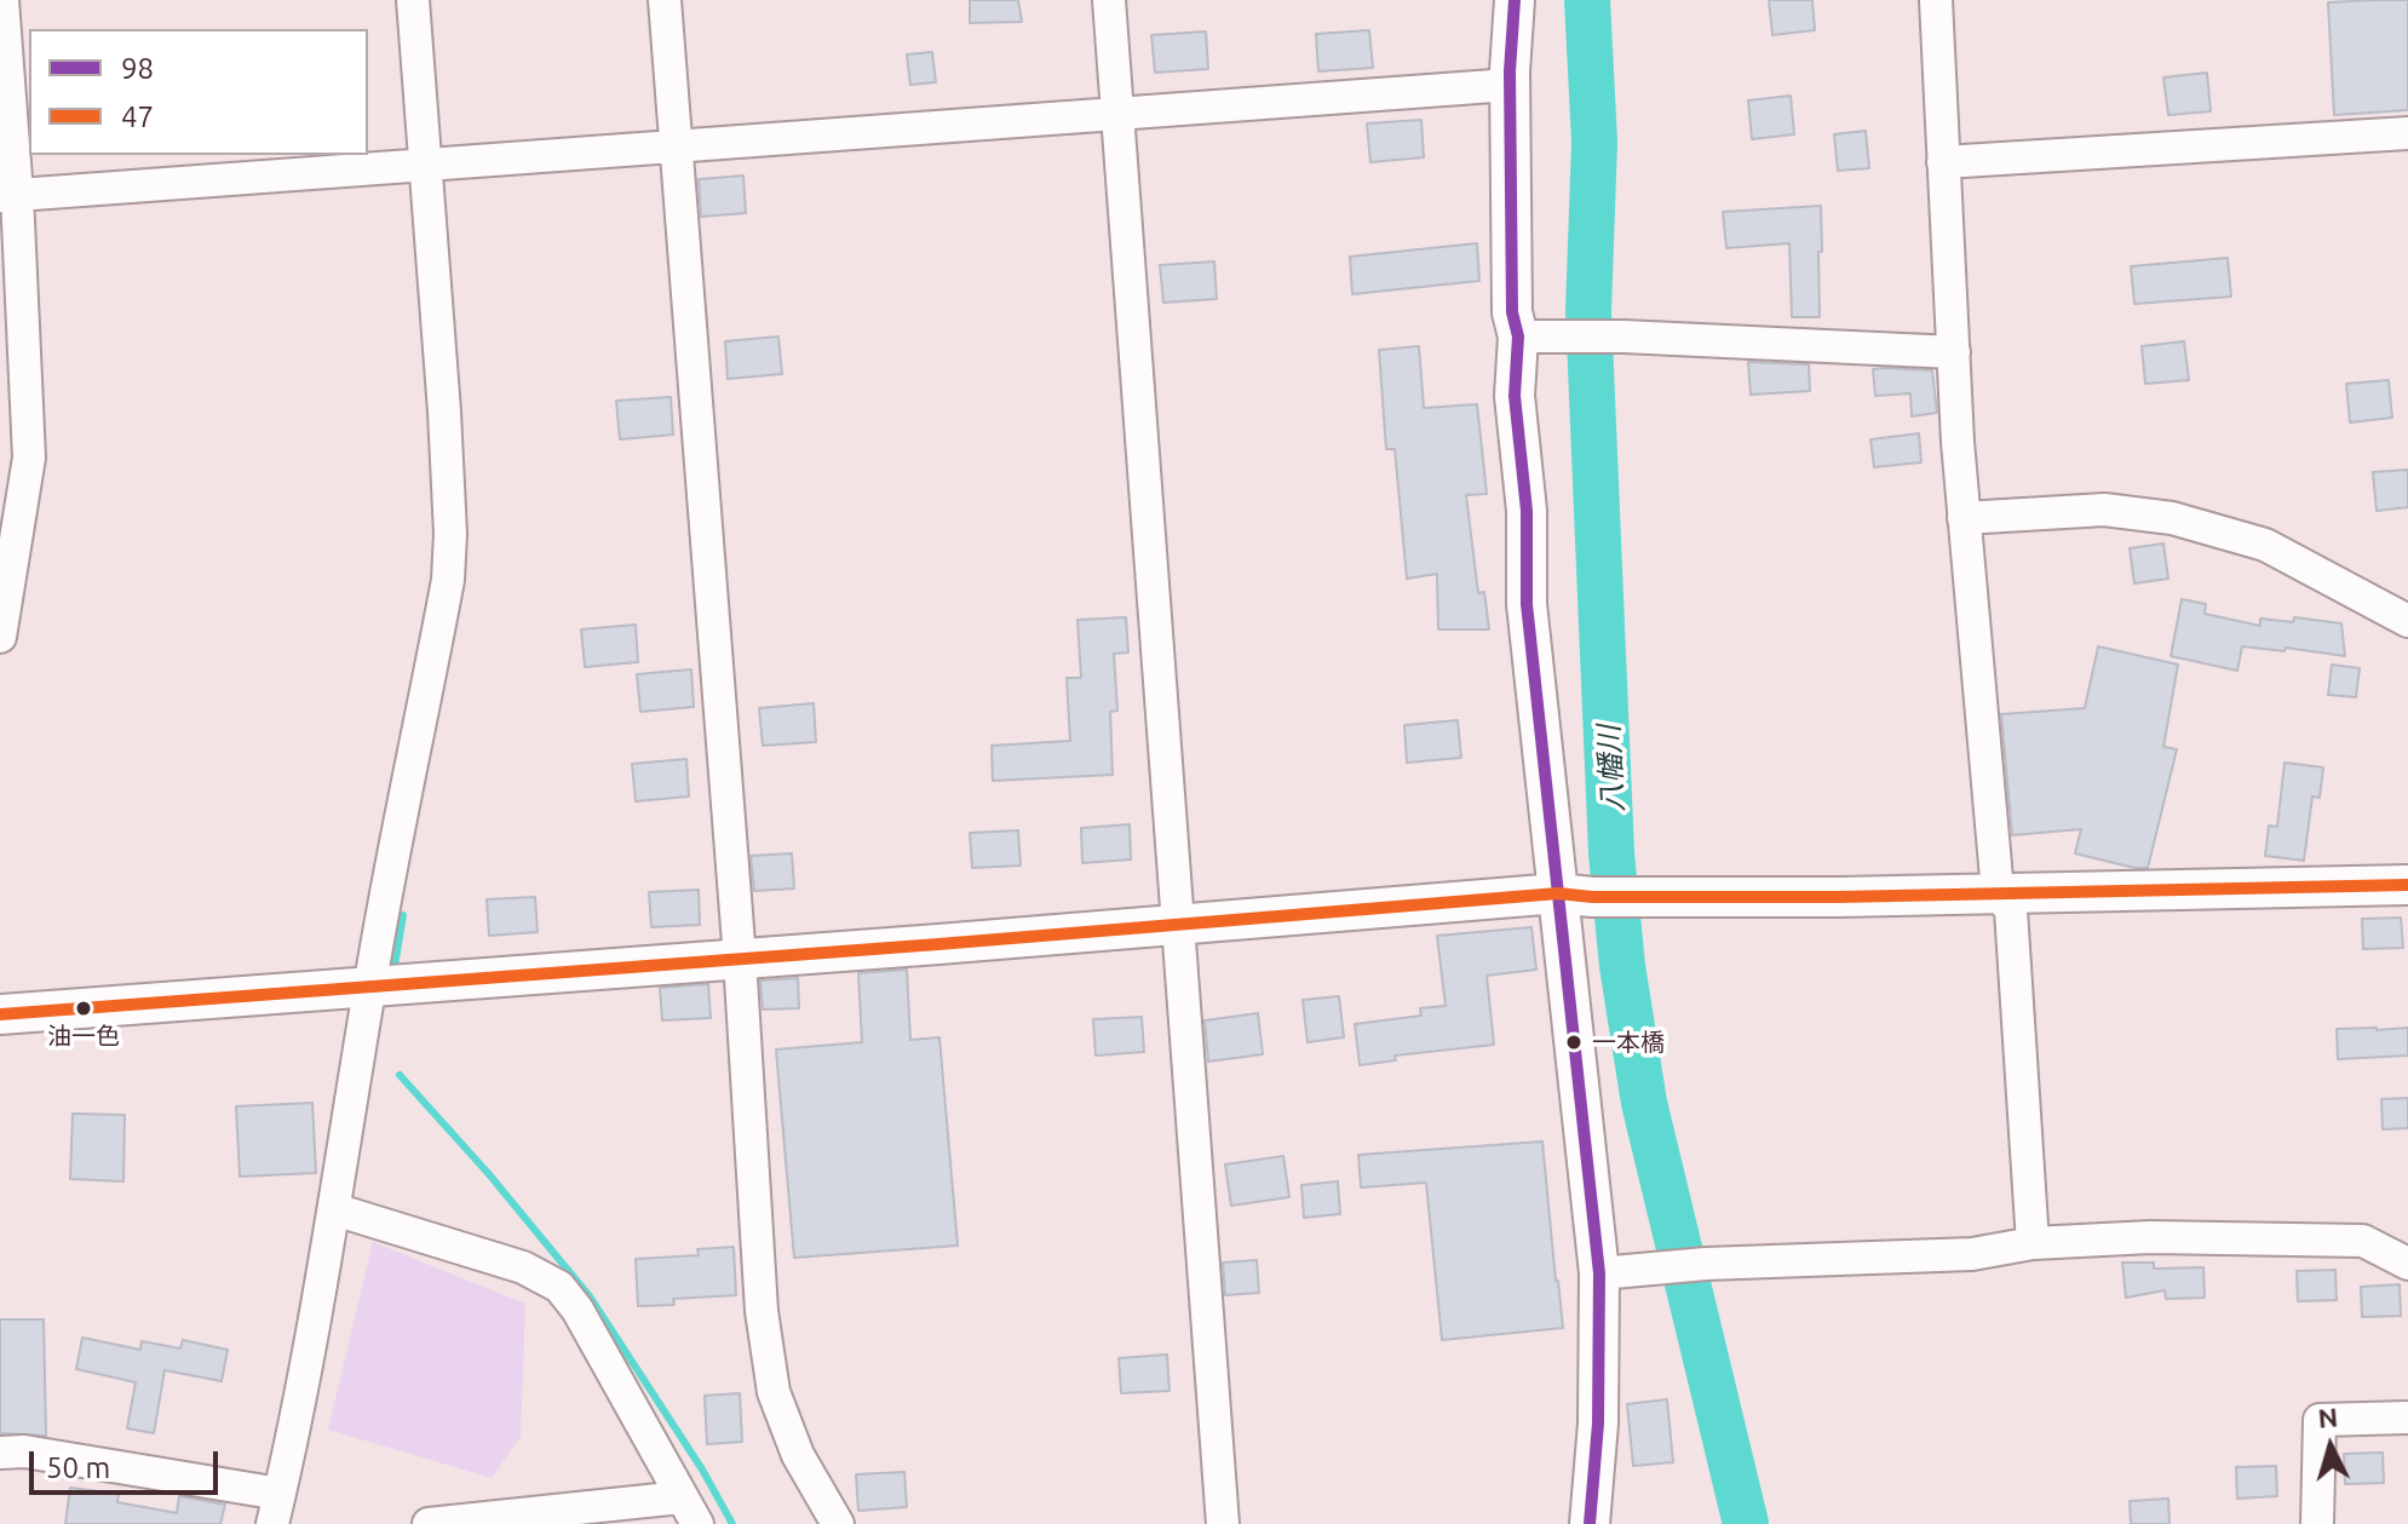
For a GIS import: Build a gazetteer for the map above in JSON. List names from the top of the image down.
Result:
{
  "water": ["八幡川"],
  "places": ["油一色", "一本橋"],
  "lines": ["transit line 98", "transit line 47"],
  "legend": ["98", "47"],
  "scale_bar": "50 m",
  "north": "top"
}
